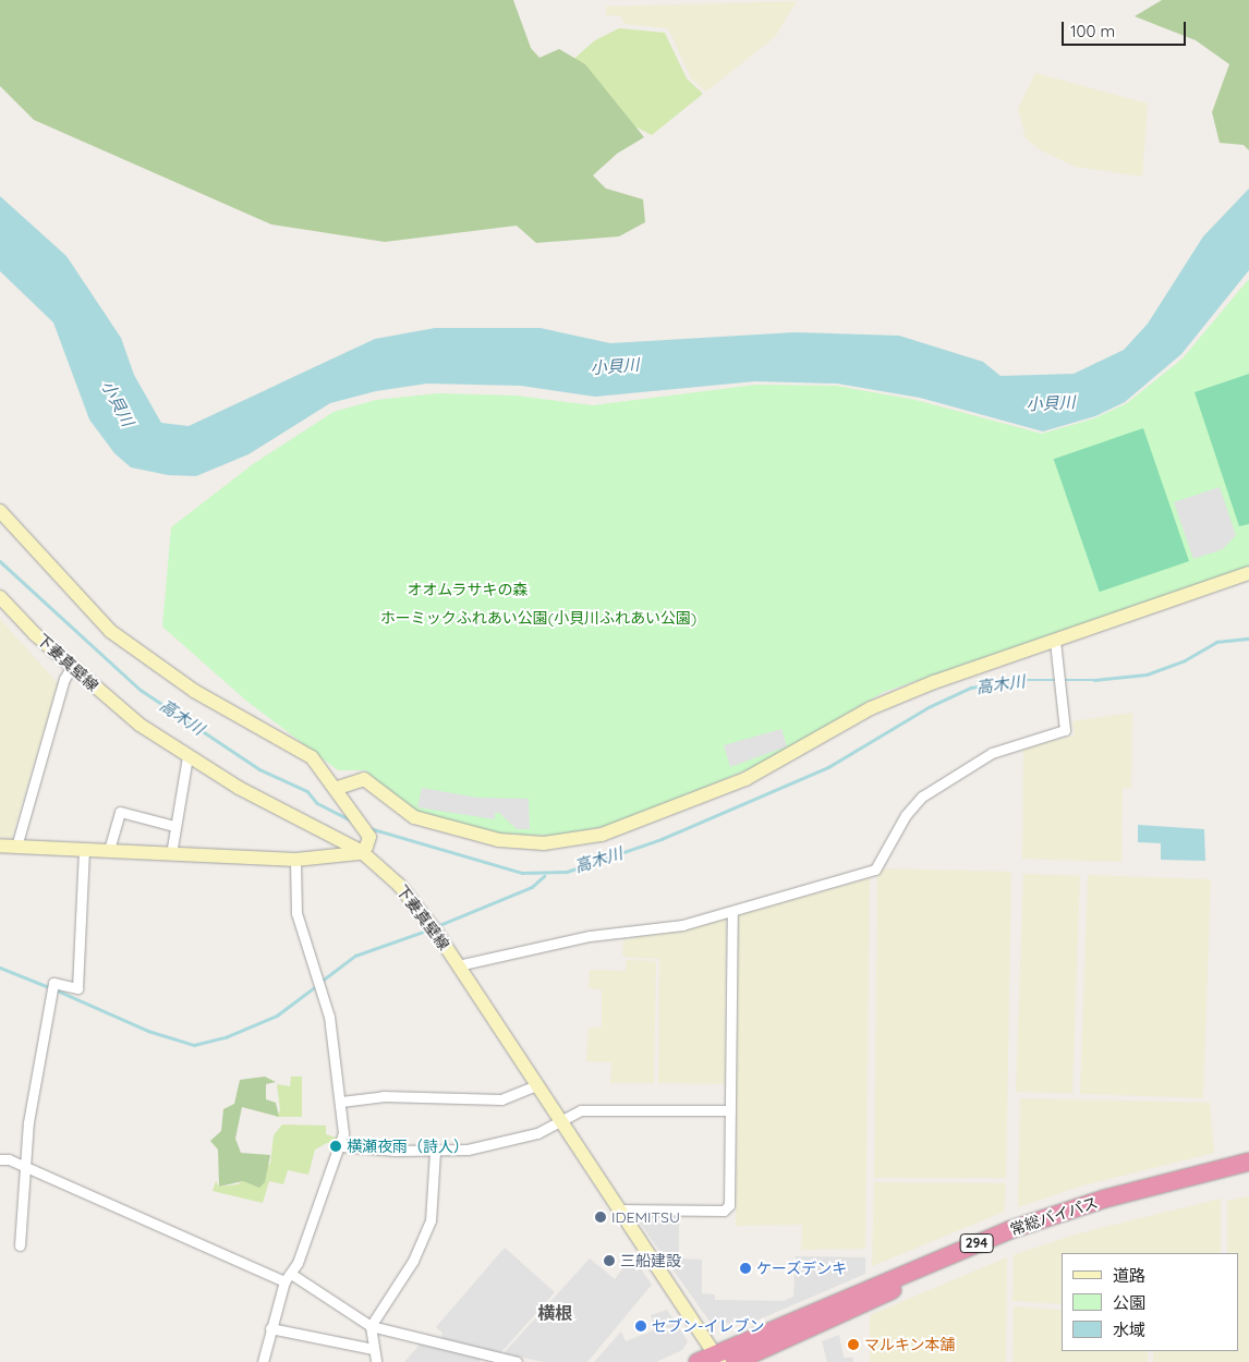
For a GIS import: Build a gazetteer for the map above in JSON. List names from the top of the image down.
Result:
{
  "streets": {
    "highway": ["常総バイパス", "294"],
    "street": ["下妻真壁線"]
  },
  "crossings": [
    ["下妻真壁線", "常総バイパス"],
    ["下妻真壁線", "294"],
    ["常総バイパス", "294"]
  ],
  "districts": ["横根"],
  "water": ["小貝川", "高木川"],
  "parks": ["オオムラサキの森", "ホーミックふれあい公園(小貝川ふれあい公園)"],
  "places": [
    "横瀬夜雨（詩人）",
    "IDEMITSU",
    "三船建設",
    "ケーズデンキ",
    "セブン-イレブン",
    "マルキン本舗"
  ],
  "legend": ["道路", "公園", "水域"],
  "scale_bar": "100 m"
}
